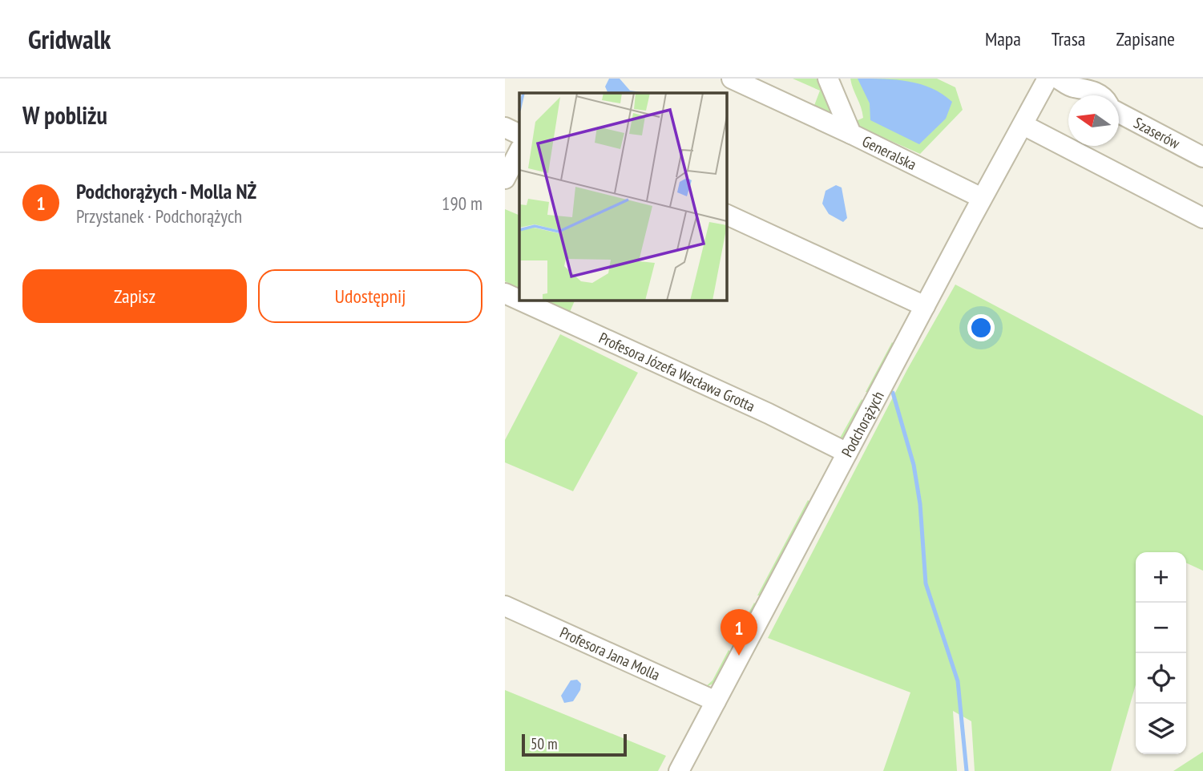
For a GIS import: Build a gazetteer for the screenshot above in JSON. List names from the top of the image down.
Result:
{
  "streets": {
    "street": [
      "Szaserów",
      "Generalska",
      "Profesora Józefa Wacława Grotta",
      "Podchorążych",
      "Profesora Jana Molla"
    ]
  },
  "crossings": [
    ["Generalska", "Podchorążych"],
    ["Profesora Józefa Wacława Grotta", "Podchorążych"],
    ["Podchorążych", "Profesora Jana Molla"]
  ],
  "scale_bar": "50 m",
  "north": "left",
  "page": {
    "header": "Gridwalk",
    "nav": ["Mapa", "Trasa", "Zapisane"],
    "heading": "W pobliżu",
    "list": [
      {
        "mark": "1",
        "name": "Podchorążych - Molla NŻ",
        "note": "Przystanek · Podchorążych",
        "value": "190 m"
      }
    ],
    "buttons": ["Zapisz", "Udostępnij"],
    "map_buttons": ["+", "−"],
    "pins": "1",
    "scale": "50 m"
  }
}
